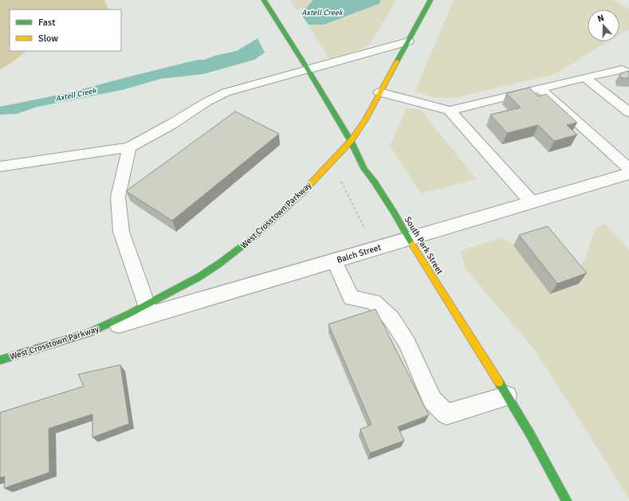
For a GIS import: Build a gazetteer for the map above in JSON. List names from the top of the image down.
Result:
{
  "streets": {
    "street": ["West Crosstown Parkway", "South Park Street", "Balch Street"]
  },
  "crossings": [
    ["West Crosstown Parkway", "South Park Street"],
    ["West Crosstown Parkway", "Balch Street"],
    ["South Park Street", "Balch Street"]
  ],
  "water": ["Axtell Creek"],
  "legend": ["Fast", "Slow"],
  "north": "top"
}
